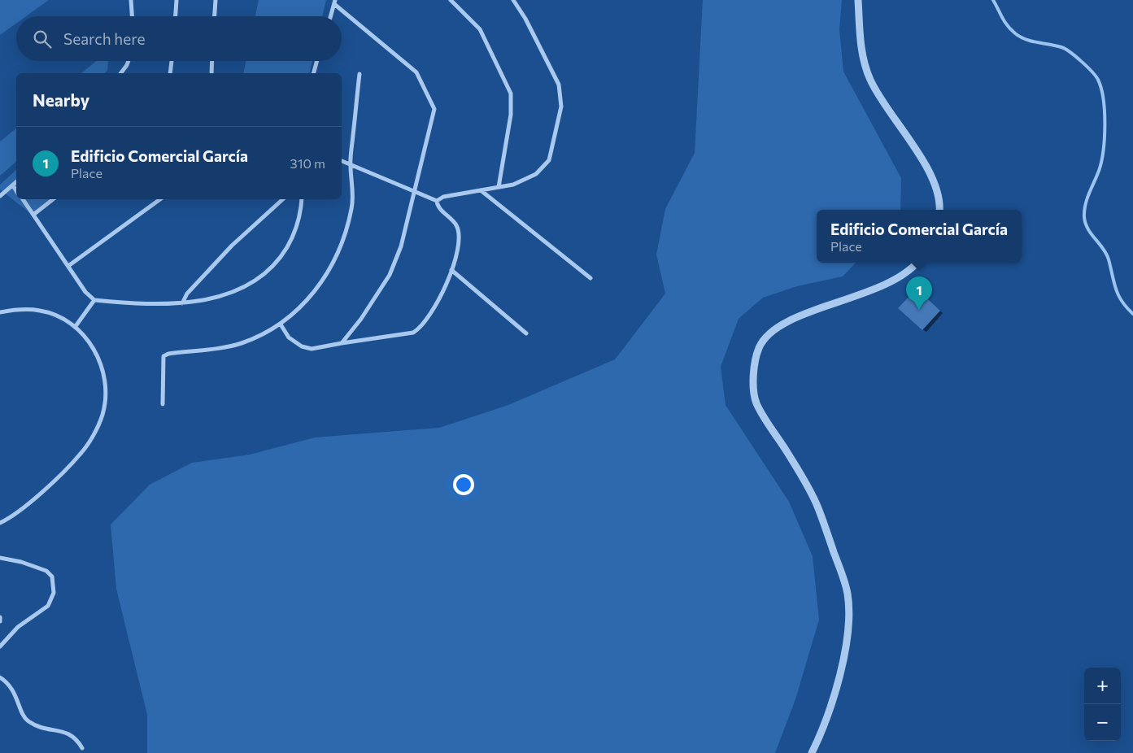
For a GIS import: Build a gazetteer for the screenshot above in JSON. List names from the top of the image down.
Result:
{
  "page": {
    "search": "Search here",
    "heading": "Nearby",
    "list": [
      {
        "mark": "1",
        "name": "Edificio Comercial García",
        "note": "Place",
        "value": "310 m"
      }
    ],
    "popup": ["Edificio Comercial García", "Place"],
    "pins": "1",
    "map_buttons": ["+", "−"]
  }
}
